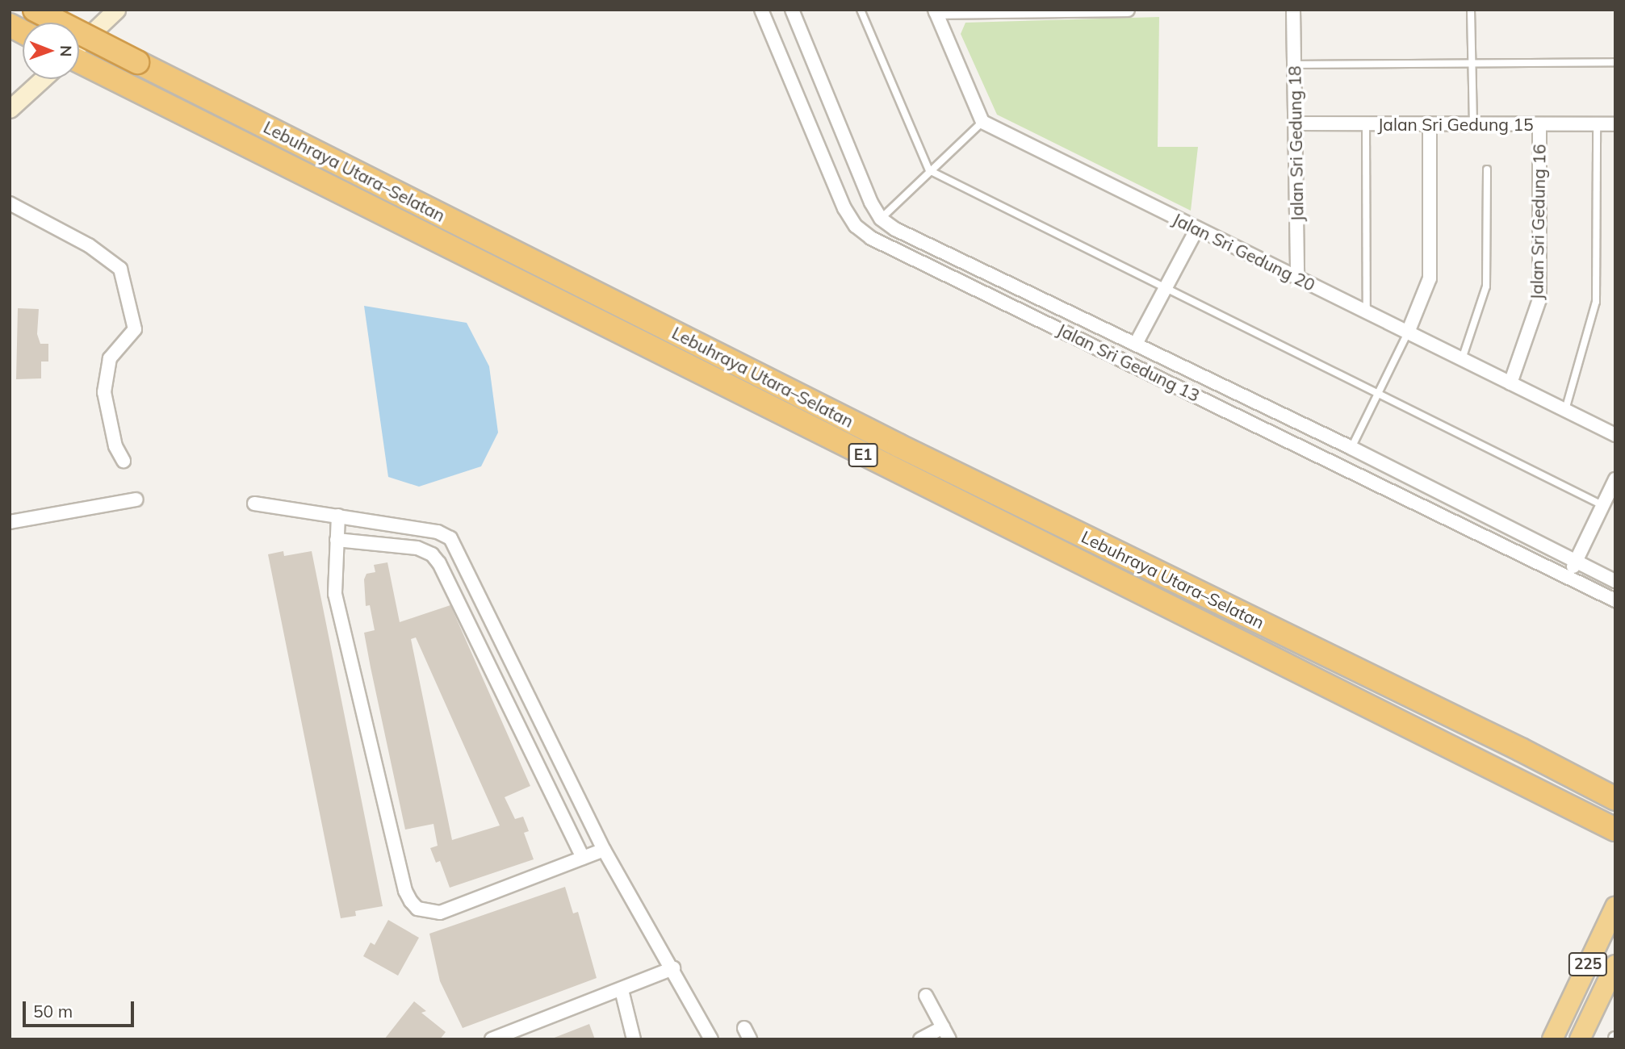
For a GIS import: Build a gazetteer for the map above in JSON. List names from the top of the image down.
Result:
{
  "streets": {
    "highway": ["Lebuhraya Utara–Selatan", "E1", "225"],
    "street": [
      "Jalan Sri Gedung 15",
      "Jalan Sri Gedung 18",
      "Jalan Sri Gedung 16",
      "Jalan Sri Gedung 20",
      "Jalan Sri Gedung 13"
    ]
  },
  "crossings": [
    ["Jalan Sri Gedung 15", "Jalan Sri Gedung 18"],
    ["Jalan Sri Gedung 15", "Jalan Sri Gedung 16"],
    ["Jalan Sri Gedung 18", "Jalan Sri Gedung 20"],
    ["Jalan Sri Gedung 16", "Jalan Sri Gedung 20"]
  ],
  "scale_bar": "50 m",
  "north": "right"
}
